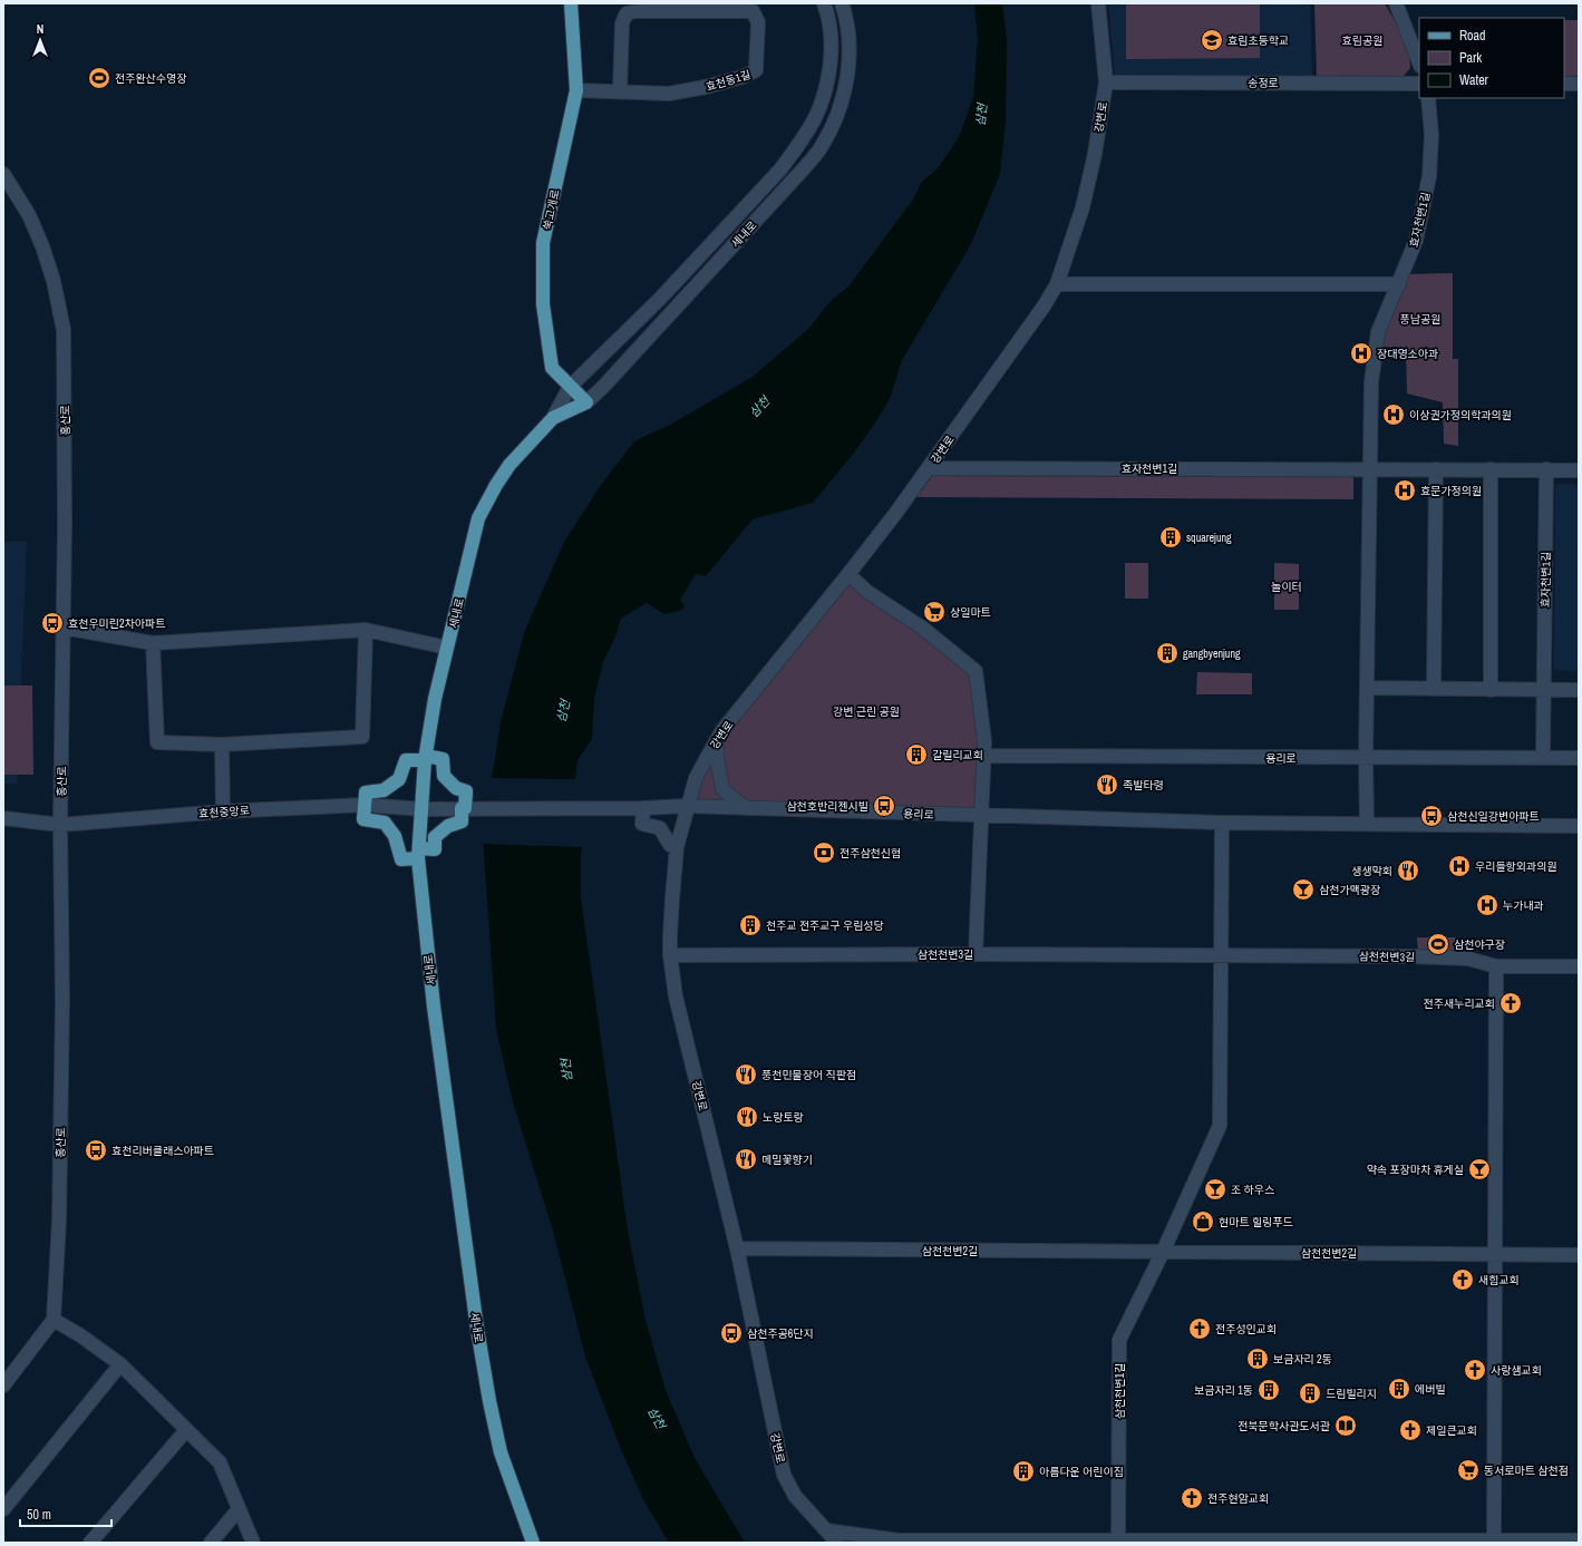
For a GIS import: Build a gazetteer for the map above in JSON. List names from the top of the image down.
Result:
{
  "streets": {
    "main road": ["쑥고개로", "세내로"],
    "street": [
      "효천동1길",
      "송정로",
      "강변로",
      "효자천변1길",
      "홍산로",
      "용리로",
      "효천중앙로",
      "삼천천변3길",
      "삼천천변2길",
      "삼천천변1길"
    ]
  },
  "crossings": [
    ["효천동1길", "쑥고개로"],
    ["송정로", "강변로"],
    ["강변로", "효자천변1길"],
    ["강변로", "용리로"],
    ["강변로", "삼천천변3길"],
    ["강변로", "삼천천변2길"],
    ["쑥고개로", "세내로"],
    ["효자천변1길", "용리로"],
    ["세내로", "효천중앙로"],
    ["홍산로", "효천중앙로"],
    ["용리로", "효천중앙로"],
    ["삼천천변2길", "삼천천변1길"]
  ],
  "water": ["삼천"],
  "parks": [
    "효림공원",
    "풍남공원",
    "놀이터",
    "강변 근린 공원"
  ],
  "places": {
    "school or university": ["효림초등학교"],
    "sports": ["전주완산수영장", "삼천야구장"],
    "hospital": [
      "장대영소아과",
      "이상권가정의학과의원",
      "효문가정의원",
      "우리들항외과의원",
      "누가내과"
    ],
    "building": [
      "squarejung",
      "gangbyenjung",
      "갈릴리교회",
      "천주교 전주교구 우림성당",
      "보금자리 2동",
      "에버빌",
      "보금자리 1동",
      "드림빌리지",
      "아름다운 어린이집"
    ],
    "supermarket": ["상일마트", "동서로마트 삼천점"],
    "bus stop": [
      "효천우미린2차아파트",
      "삼천호반리젠시빌",
      "삼천신일강변아파트",
      "효천리버클래스아파트",
      "삼천주공6단지"
    ],
    "restaurant": [
      "족발타령",
      "생생막회",
      "풍천민물장어 직판점",
      "노랑토랑",
      "메밀꽃향기"
    ],
    "bank": ["전주삼천신협"],
    "bar": ["삼천가맥광장", "약속 포장마차 휴게실", "조 하우스"],
    "church": [
      "전주새누리교회",
      "새힘교회",
      "전주성인교회",
      "사랑샘교회",
      "제일큰교회",
      "전주현암교회"
    ],
    "shop": ["현마트 힐링푸드"],
    "library": ["전북문학사관도서관"]
  },
  "legend": ["Road", "Park", "Water"],
  "scale_bar": "50 m",
  "north": "top"
}
